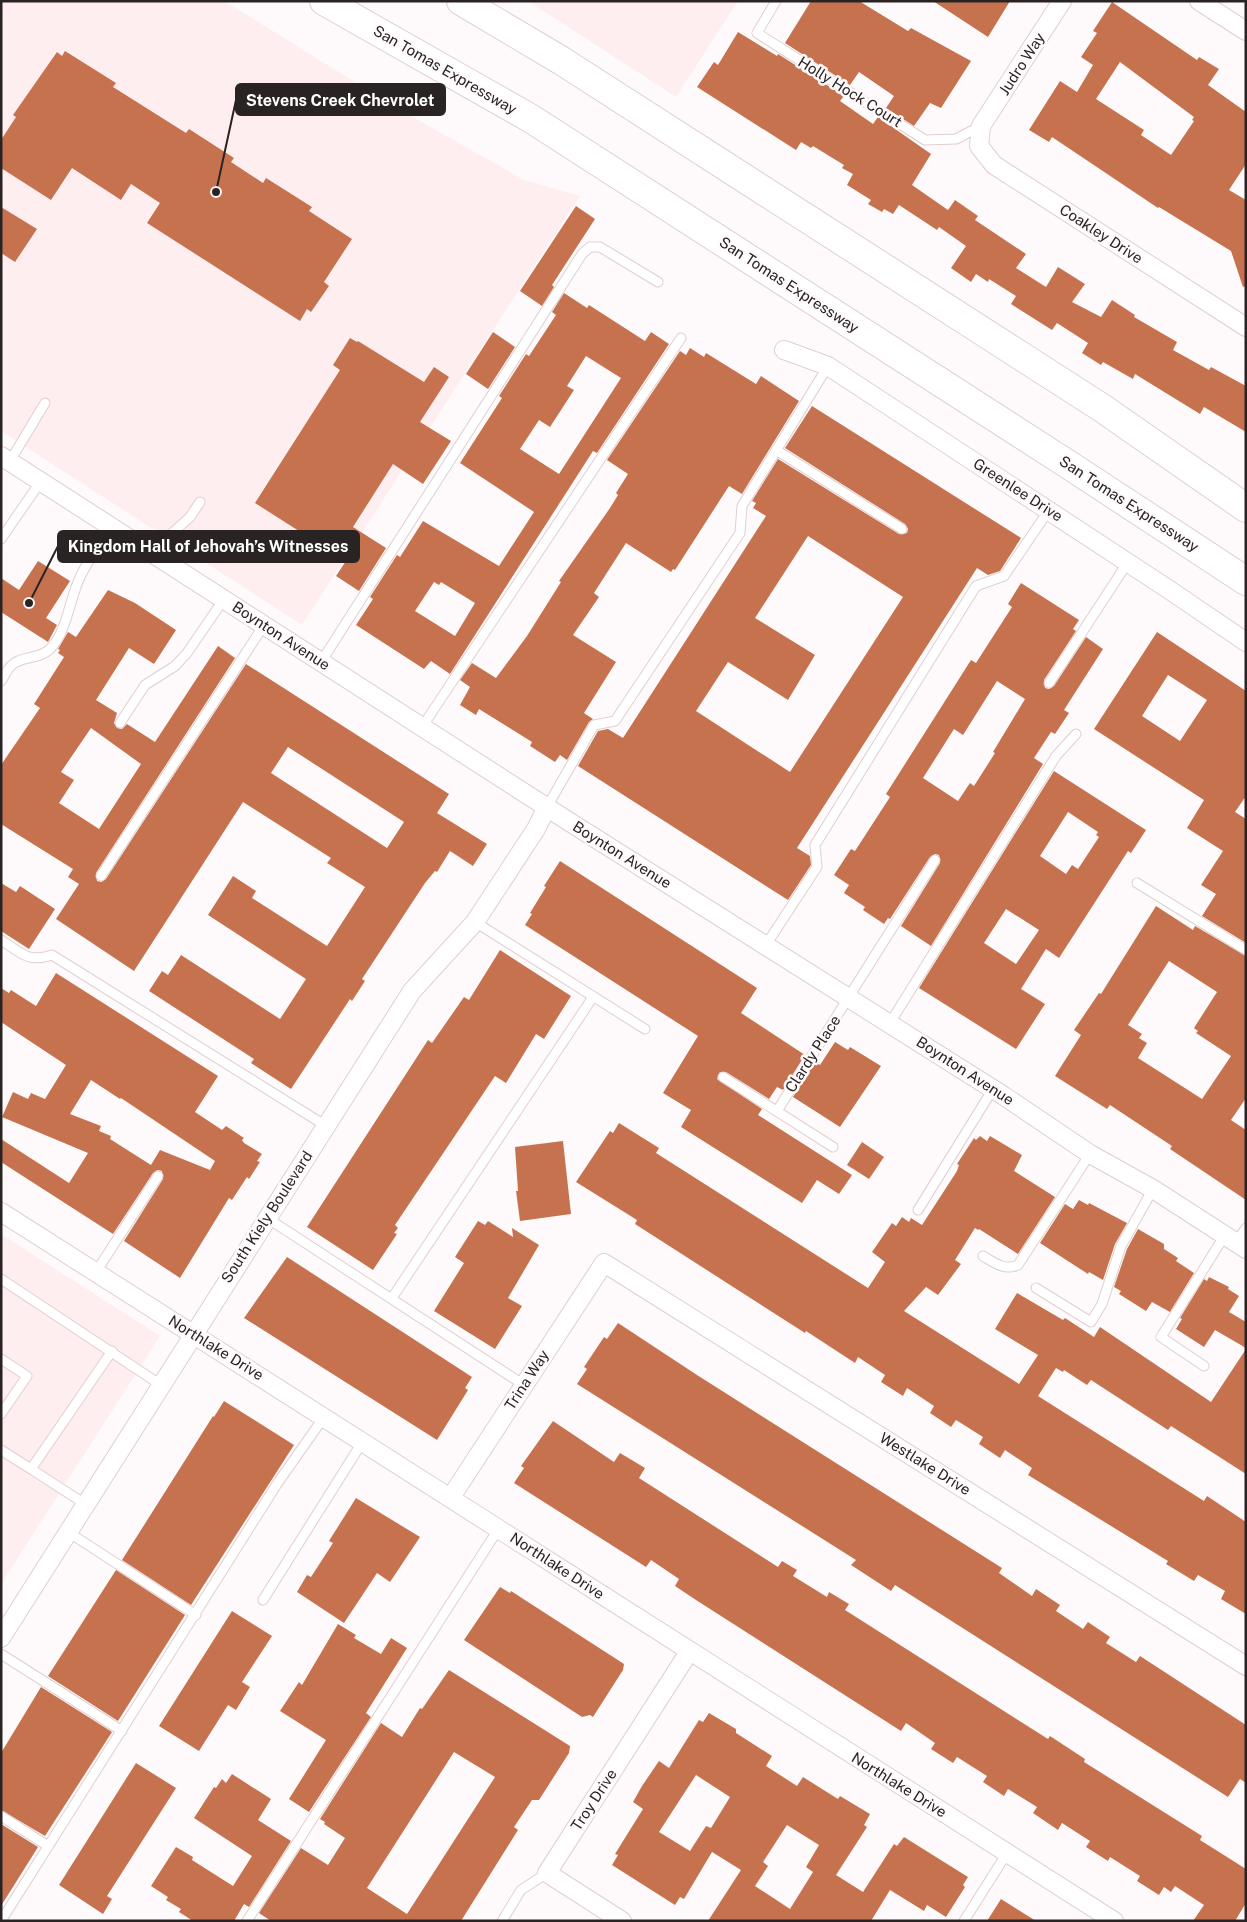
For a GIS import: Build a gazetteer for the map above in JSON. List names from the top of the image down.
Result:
{
  "streets": {
    "highway": ["San Tomas Expressway"],
    "street": [
      "Judro Way",
      "Coakley Drive",
      "Greenlee Drive",
      "Boynton Avenue",
      "South Kiely Boulevard",
      "Northlake Drive",
      "Trina Way",
      "Westlake Drive",
      "Troy Drive"
    ],
    "lane": ["Holly Hock Court", "Clardy Place"]
  },
  "crossings": [
    ["Judro Way", "Holly Hock Court"],
    ["Judro Way", "Coakley Drive"],
    ["Holly Hock Court", "Coakley Drive"],
    ["Boynton Avenue", "Clardy Place"],
    ["Boynton Avenue", "South Kiely Boulevard"],
    ["South Kiely Boulevard", "Northlake Drive"],
    ["Northlake Drive", "Trina Way"],
    ["Northlake Drive", "Troy Drive"],
    ["Trina Way", "Westlake Drive"]
  ],
  "places": ["Stevens Creek Chevrolet", "Kingdom Hall of Jehovah’s Witnesses"]
}
